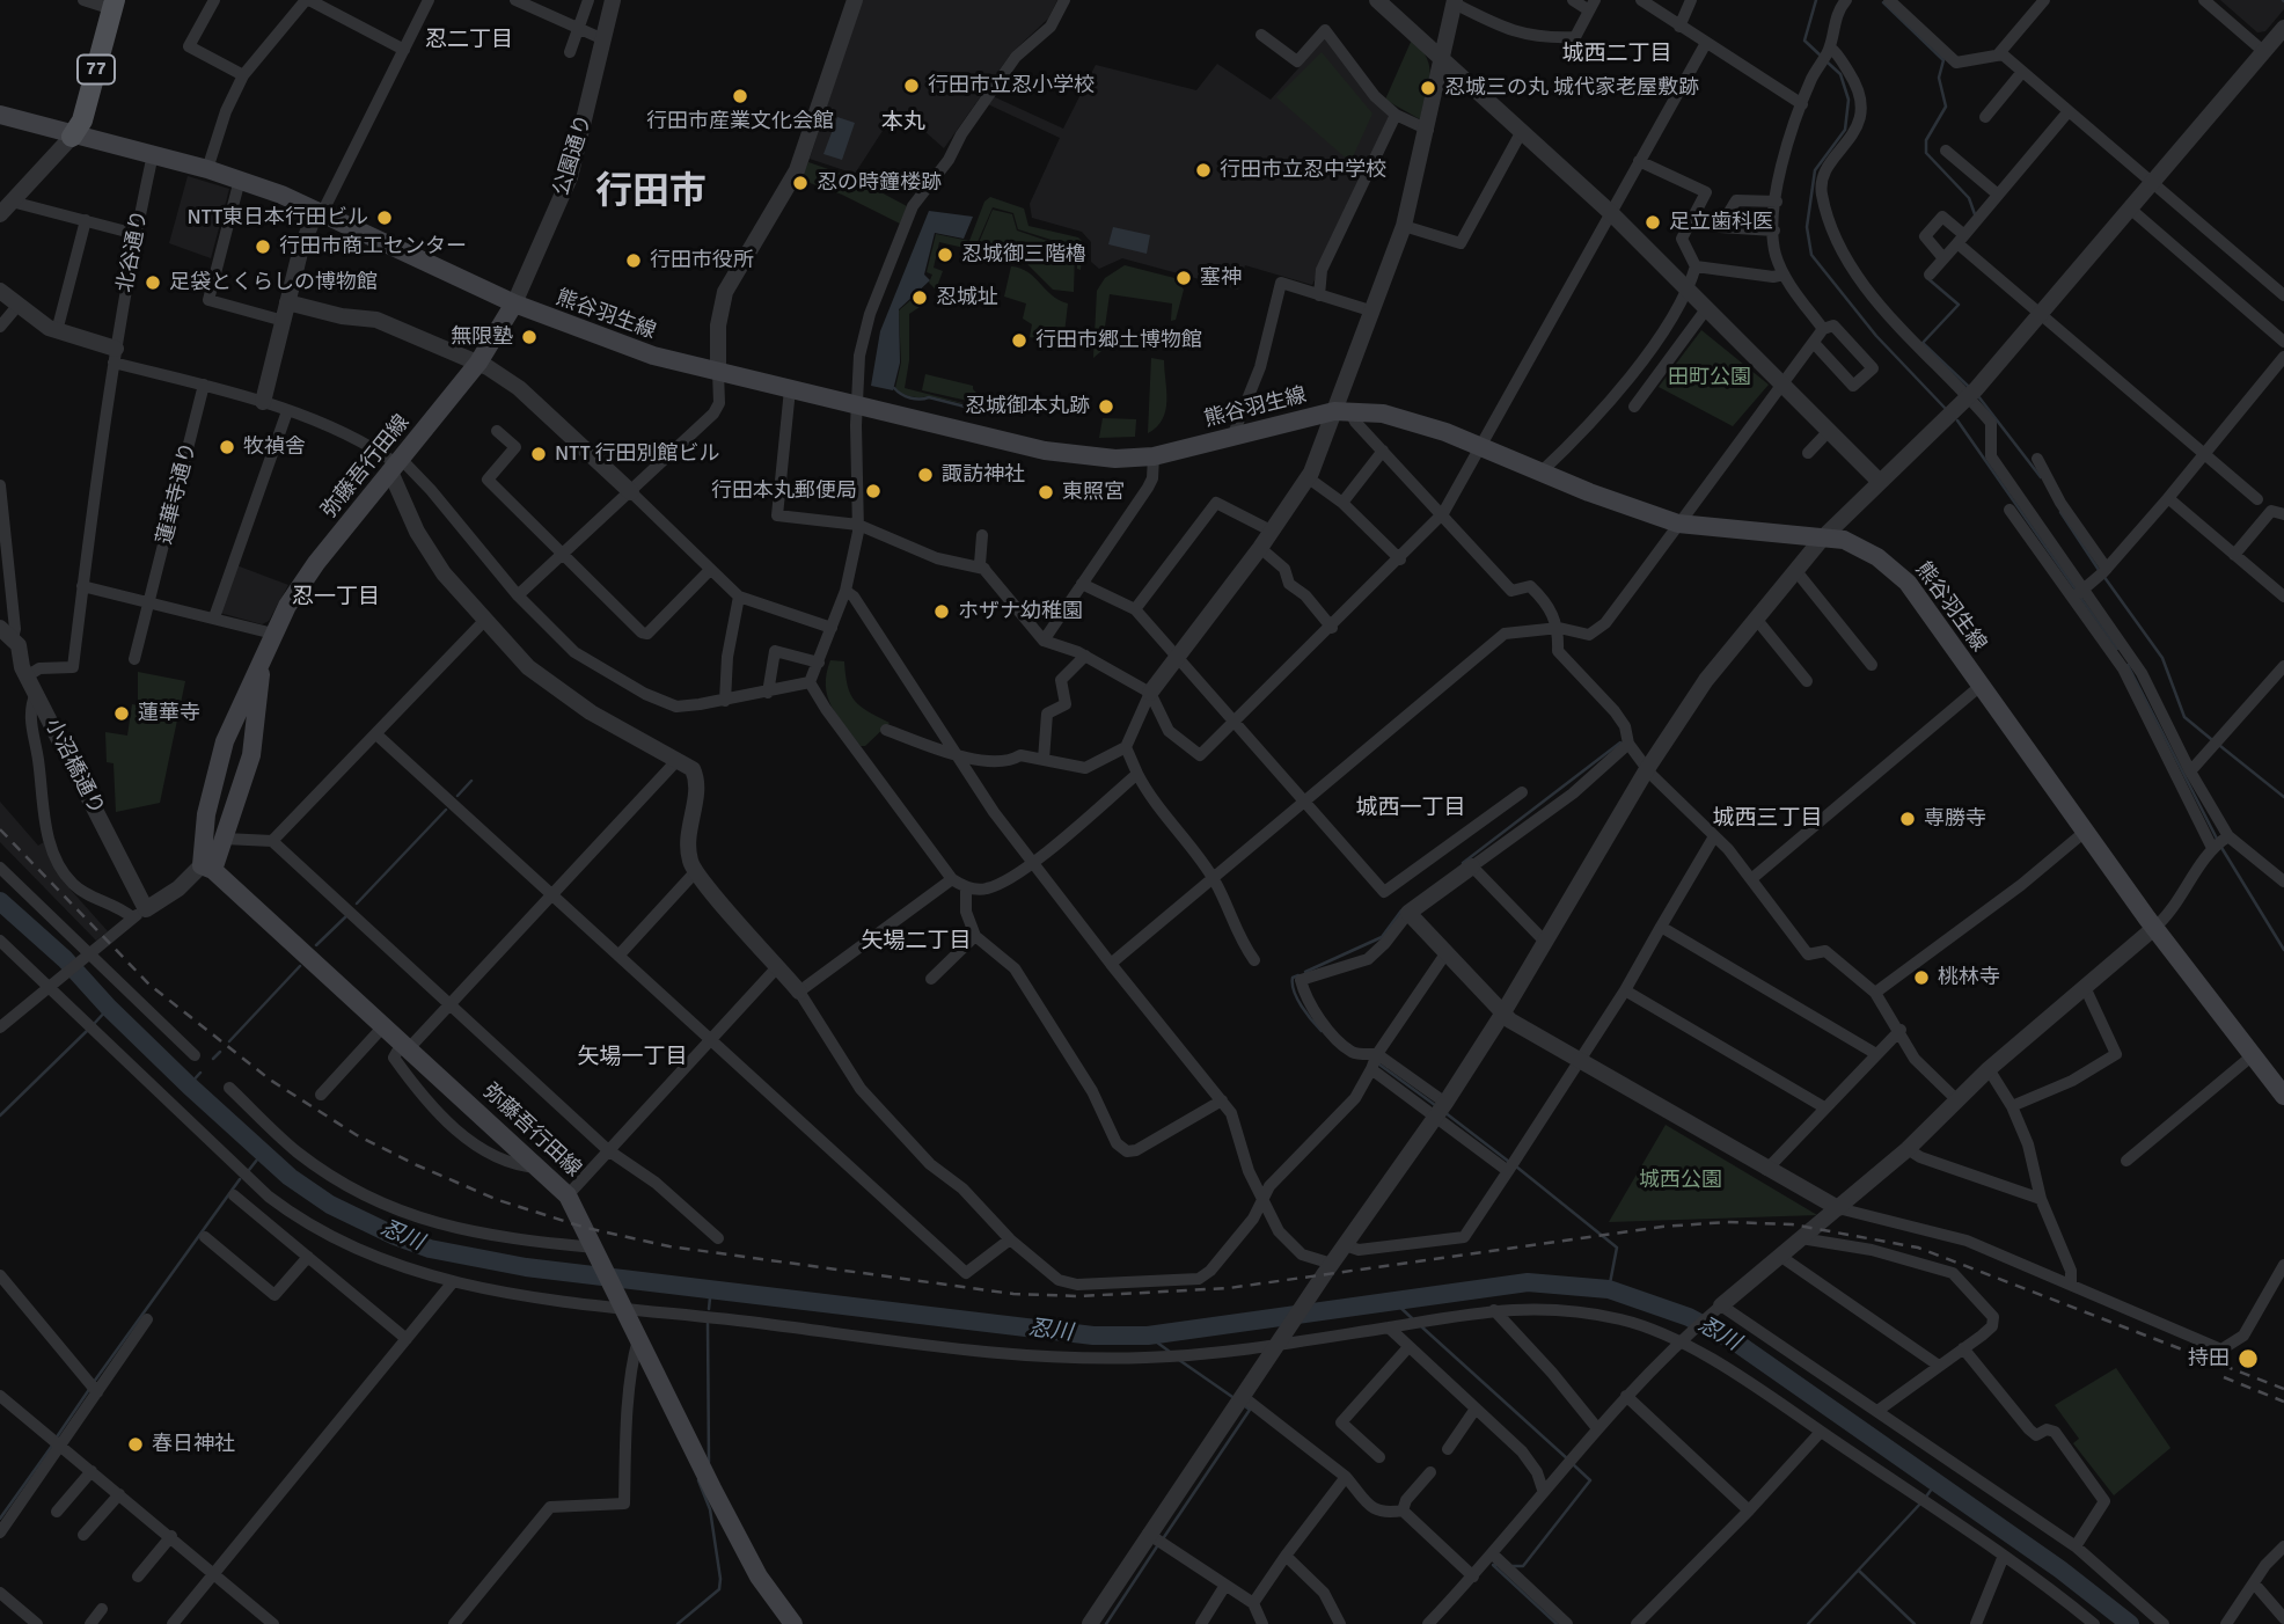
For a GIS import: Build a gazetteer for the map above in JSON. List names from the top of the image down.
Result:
{
  "streets": {
    "main road": ["77", "熊谷羽生線", "弥藤吾行田線"],
    "street": [
      "公園通り",
      "北谷通り",
      "蓮華寺通り",
      "小沼橋通り"
    ]
  },
  "crossings": [
    ["77", "熊谷羽生線"],
    ["公園通り", "熊谷羽生線"],
    ["公園通り", "弥藤吾行田線"],
    ["北谷通り", "熊谷羽生線"],
    ["北谷通り", "小沼橋通り"],
    ["熊谷羽生線", "弥藤吾行田線"]
  ],
  "districts": [
    "忍二丁目",
    "城西二丁目",
    "本丸",
    "行田市",
    "忍一丁目",
    "城西一丁目",
    "城西三丁目",
    "矢場二丁目",
    "矢場一丁目"
  ],
  "water": ["忍川"],
  "parks": ["田町公園", "城西公園"],
  "places": [
    "行田市立忍小学校",
    "忍城三の丸 城代家老屋敷跡",
    "行田市産業文化会館",
    "行田市立忍中学校",
    "忍の時鐘楼跡",
    "NTT東日本行田ビル",
    "足立歯科医",
    "行田市商工センター",
    "忍城御三階櫓",
    "行田市役所",
    "塞神",
    "足袋とくらしの博物館",
    "忍城址",
    "無限塾",
    "行田市郷土博物館",
    "忍城御本丸跡",
    "牧禎舎",
    "NTT 行田別館ビル",
    "諏訪神社",
    "行田本丸郵便局",
    "東照宮",
    "ホザナ幼稚園",
    "蓮華寺",
    "専勝寺",
    "桃林寺",
    "持田",
    "春日神社"
  ]
}
